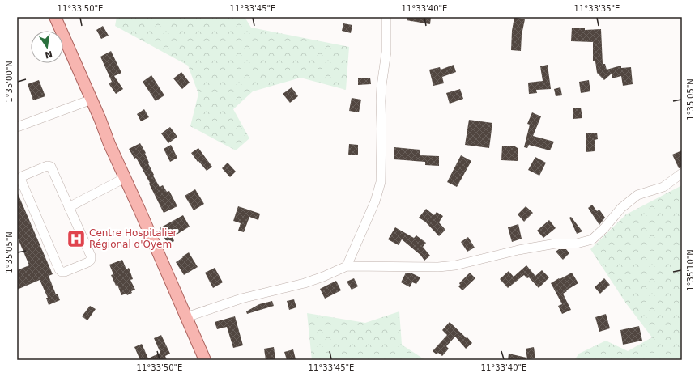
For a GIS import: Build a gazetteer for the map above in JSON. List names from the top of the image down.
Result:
{
  "places": {
    "hospital": ["Centre Hospitalier Régional d'Oyem"]
  },
  "north": "bottom",
  "coordinates": [
    "11°33'50\"E",
    "11°33'45\"E",
    "11°33'40\"E",
    "11°33'35\"E",
    "1°35'00\"N",
    "1°35'05\"N",
    "1°35'10\"N"
  ]
}
